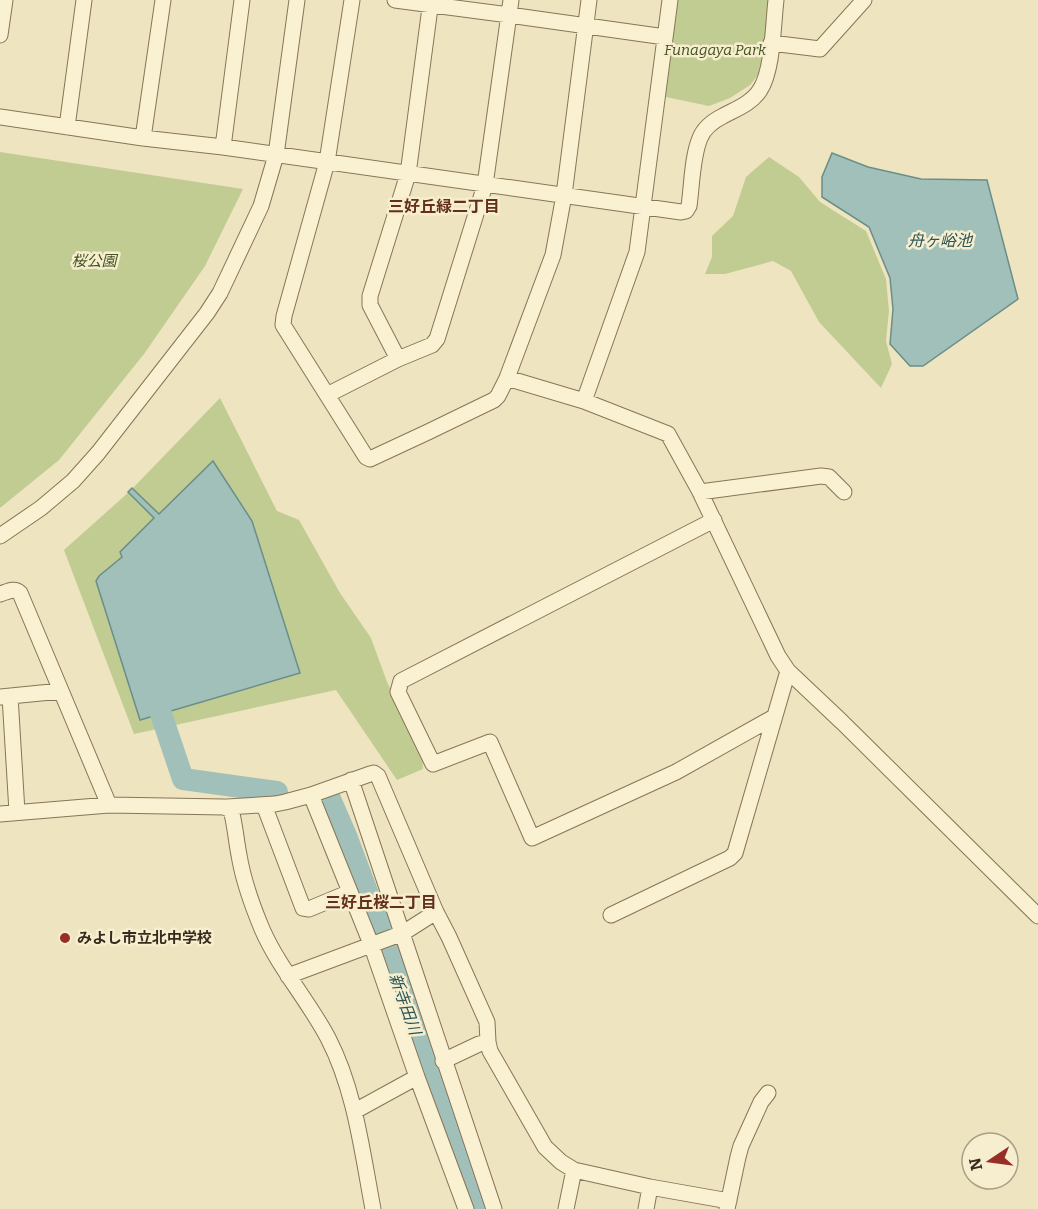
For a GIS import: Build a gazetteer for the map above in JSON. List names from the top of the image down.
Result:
{
  "districts": ["三好丘緑二丁目", "三好丘桜二丁目"],
  "water": ["舟ヶ峪池", "新寺田川"],
  "parks": ["Funagaya Park", "桜公園"],
  "places": ["みよし市立北中学校"],
  "north": "left"
}
